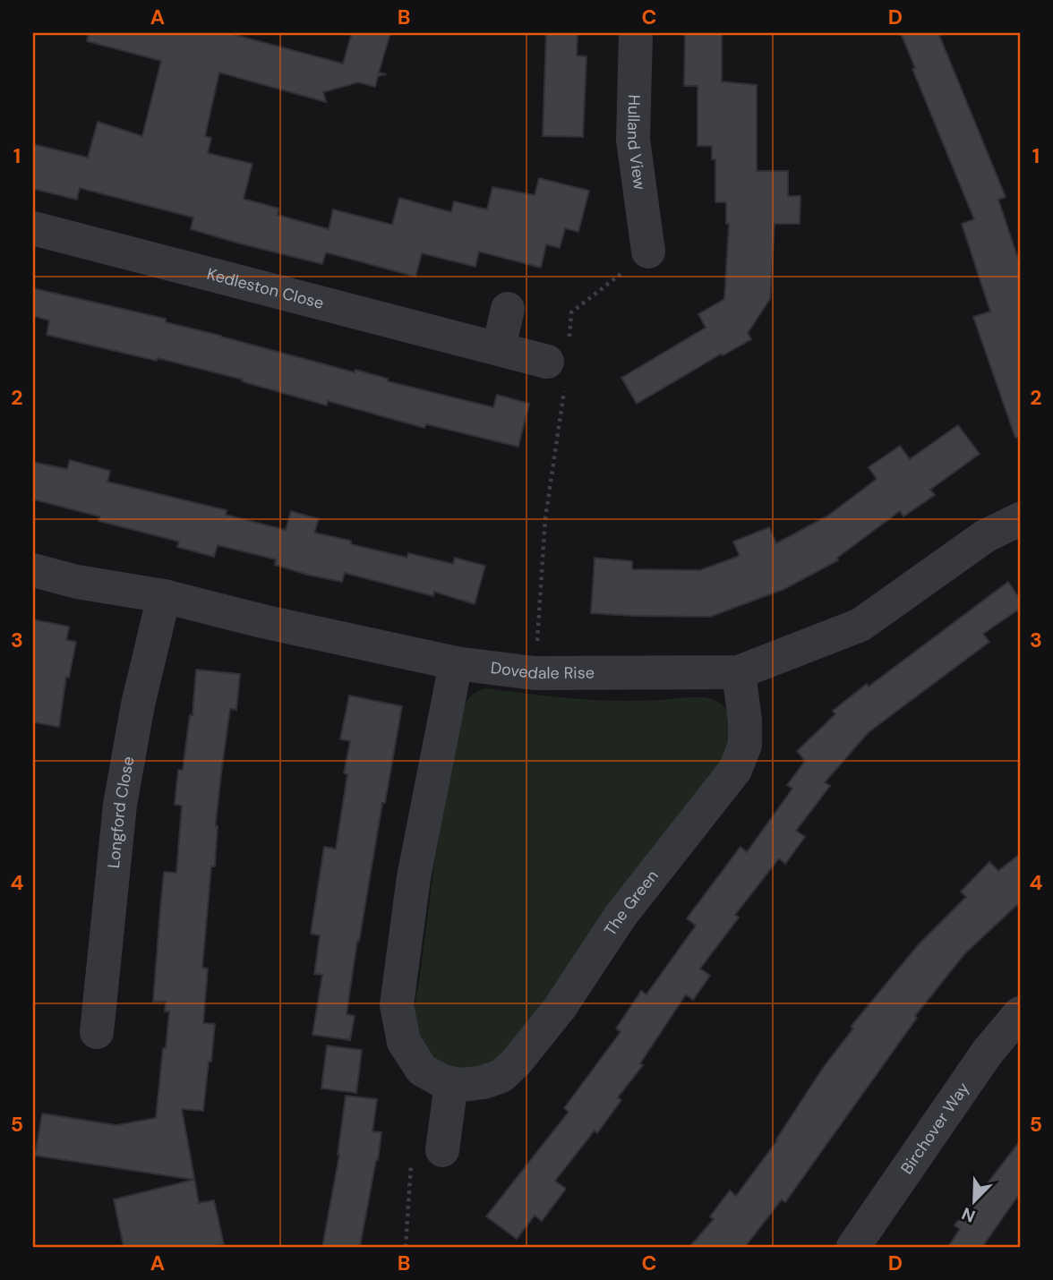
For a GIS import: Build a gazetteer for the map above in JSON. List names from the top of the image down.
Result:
{
  "streets": {
    "street": [
      "Hulland View",
      "Kedleston Close",
      "Dovedale Rise",
      "Longford Close",
      "The Green",
      "Birchover Way"
    ]
  },
  "crossings": [
    ["Dovedale Rise", "Longford Close"],
    ["Dovedale Rise", "The Green"]
  ],
  "north": "bottom left",
  "grid": {
    "columns": [
      "A",
      "B",
      "C",
      "D"
    ],
    "rows": [
      "1",
      "2",
      "3",
      "4",
      "5"
    ]
  }
}
